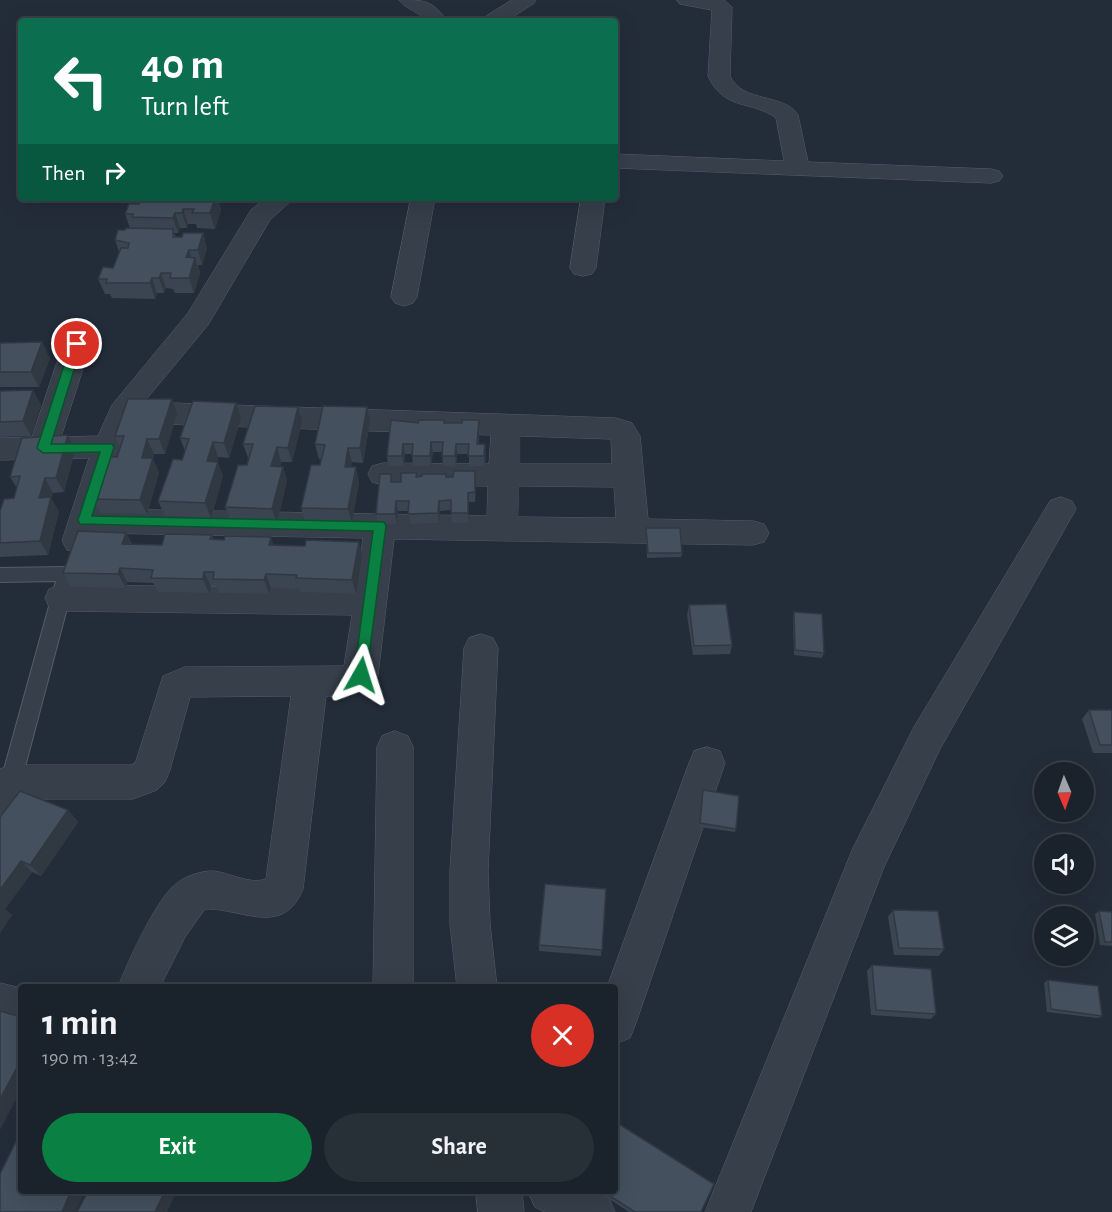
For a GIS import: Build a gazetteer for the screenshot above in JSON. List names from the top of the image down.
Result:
{
  "north": "bottom",
  "page": {
    "turn": ["40 m", "Turn left"],
    "then": "Then",
    "heading": ["1 min", "190 m · 13:42"],
    "buttons": ["Exit", "Share"]
  }
}
